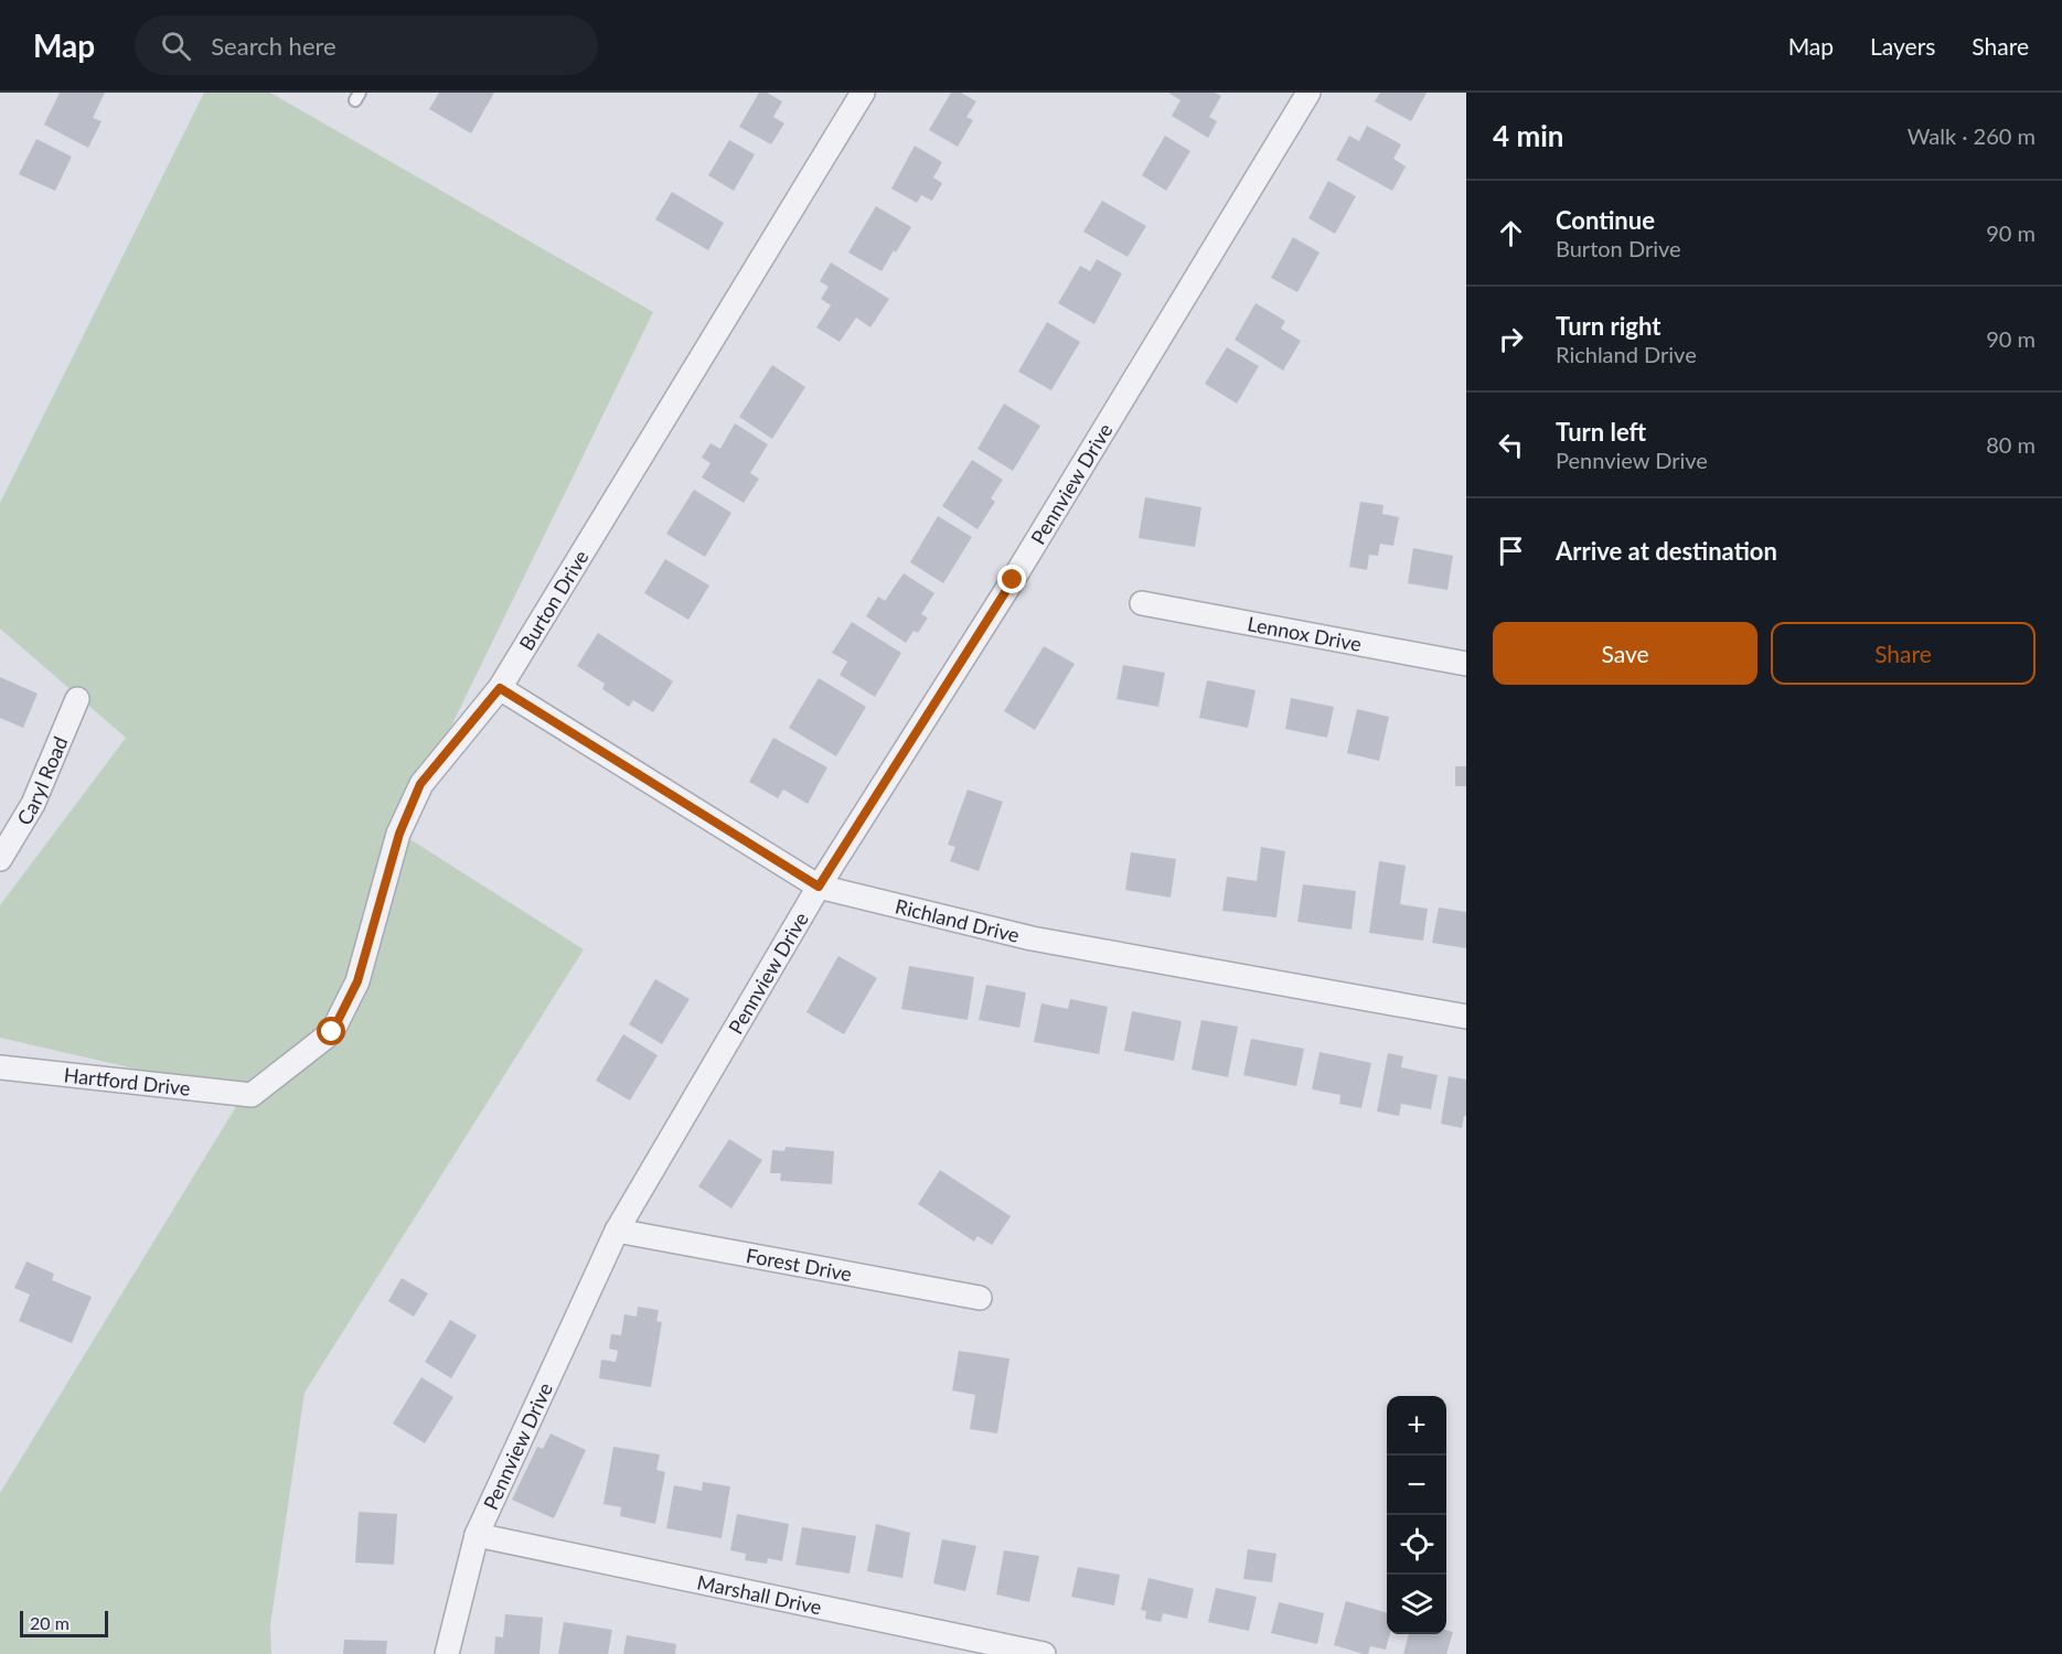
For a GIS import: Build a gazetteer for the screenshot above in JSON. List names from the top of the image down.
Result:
{
  "streets": {
    "street": [
      "Pennview Drive",
      "Burton Drive",
      "Lennox Drive",
      "Caryl Road",
      "Richland Drive",
      "Hartford Drive",
      "Forest Drive",
      "Marshall Drive"
    ]
  },
  "crossings": [
    ["Pennview Drive", "Richland Drive"],
    ["Pennview Drive", "Forest Drive"],
    ["Pennview Drive", "Marshall Drive"],
    ["Burton Drive", "Richland Drive"],
    ["Burton Drive", "Hartford Drive"]
  ],
  "scale_bar": "20 m",
  "page": {
    "header": "Map",
    "search": "Search here",
    "nav": ["Map", "Layers", "Share"],
    "heading": ["4 min", "Walk · 260 m"],
    "list": [
      ["Continue", "Burton Drive", "90 m"],
      ["Turn right", "Richland Drive", "90 m"],
      ["Turn left", "Pennview Drive", "80 m"],
      "Arrive at destination"
    ],
    "buttons": ["Save", "Share"],
    "map_buttons": ["+", "−"],
    "scale": "20 m"
  }
}
